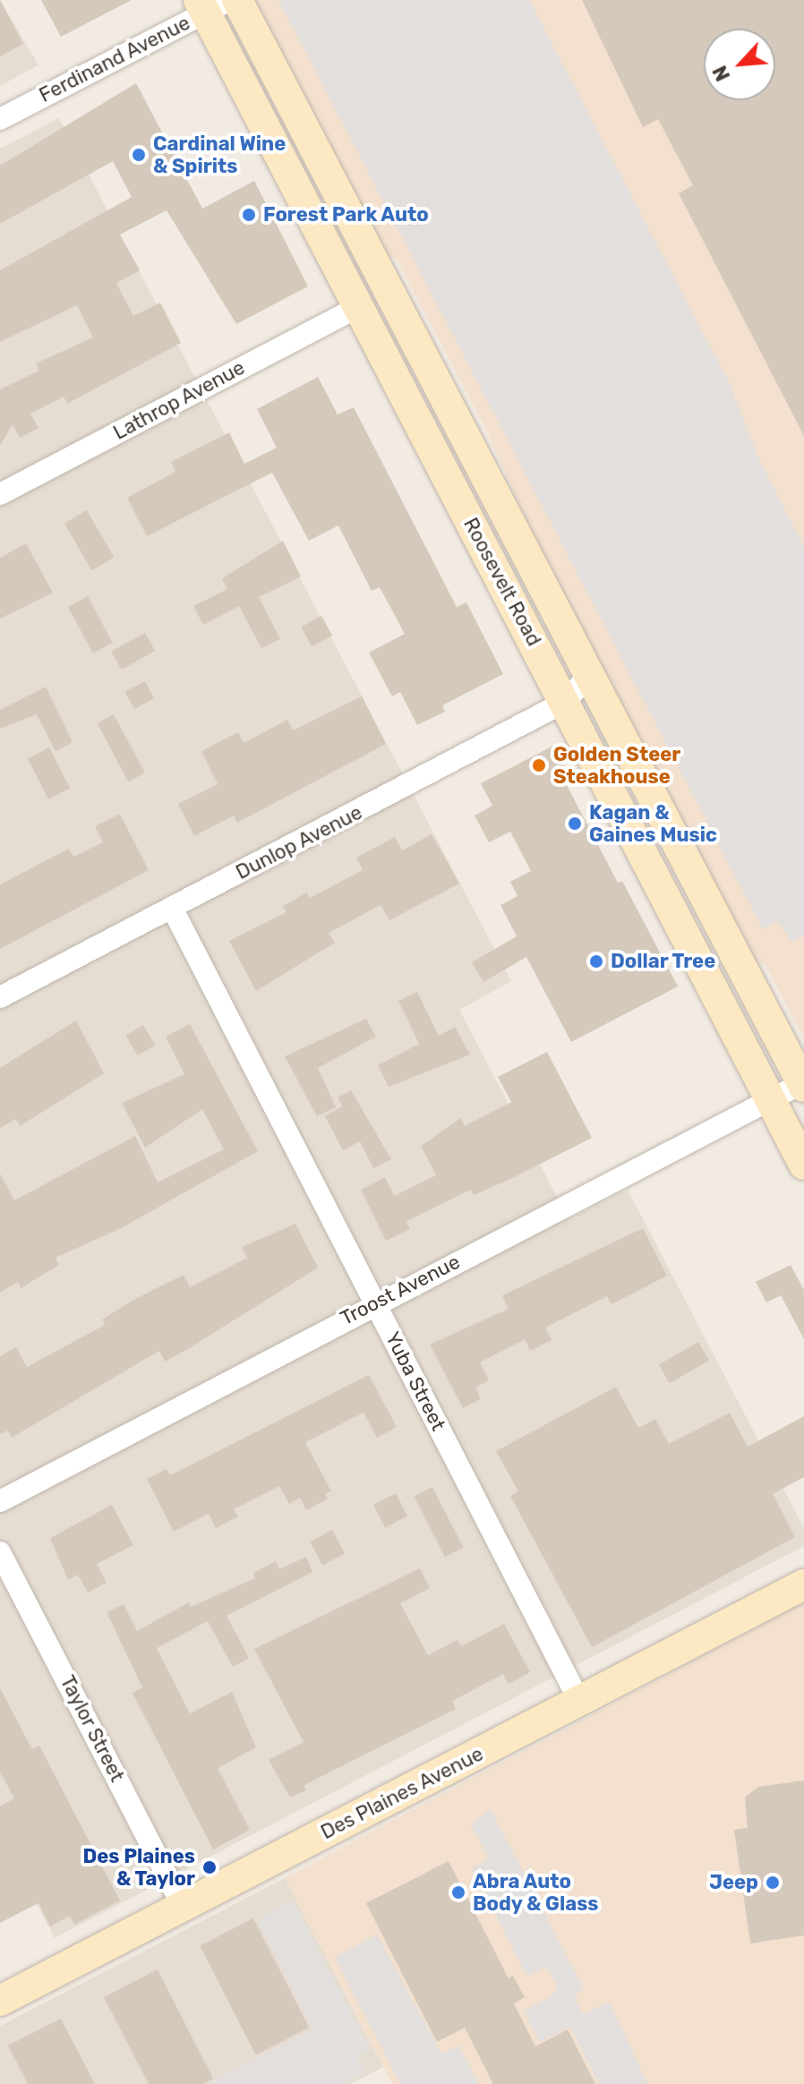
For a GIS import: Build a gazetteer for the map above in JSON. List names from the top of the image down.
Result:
{
  "streets": {
    "main road": ["Roosevelt Road", "Des Plaines Avenue"],
    "street": [
      "Ferdinand Avenue",
      "Lathrop Avenue",
      "Dunlop Avenue",
      "Troost Avenue",
      "Yuba Street",
      "Taylor Street"
    ]
  },
  "crossings": [
    ["Ferdinand Avenue", "Roosevelt Road"],
    ["Lathrop Avenue", "Roosevelt Road"],
    ["Roosevelt Road", "Dunlop Avenue"],
    ["Roosevelt Road", "Troost Avenue"],
    ["Dunlop Avenue", "Yuba Street"],
    ["Troost Avenue", "Yuba Street"],
    ["Yuba Street", "Des Plaines Avenue"],
    ["Taylor Street", "Des Plaines Avenue"]
  ],
  "places": [
    "Cardinal Wine & Spirits",
    "Forest Park Auto",
    "Golden Steer Steakhouse",
    "Kagan & Gaines Music",
    "Dollar Tree",
    "Des Plaines & Taylor",
    "Jeep",
    "Abra Auto Body & Glass"
  ],
  "north": "bottom left"
}
